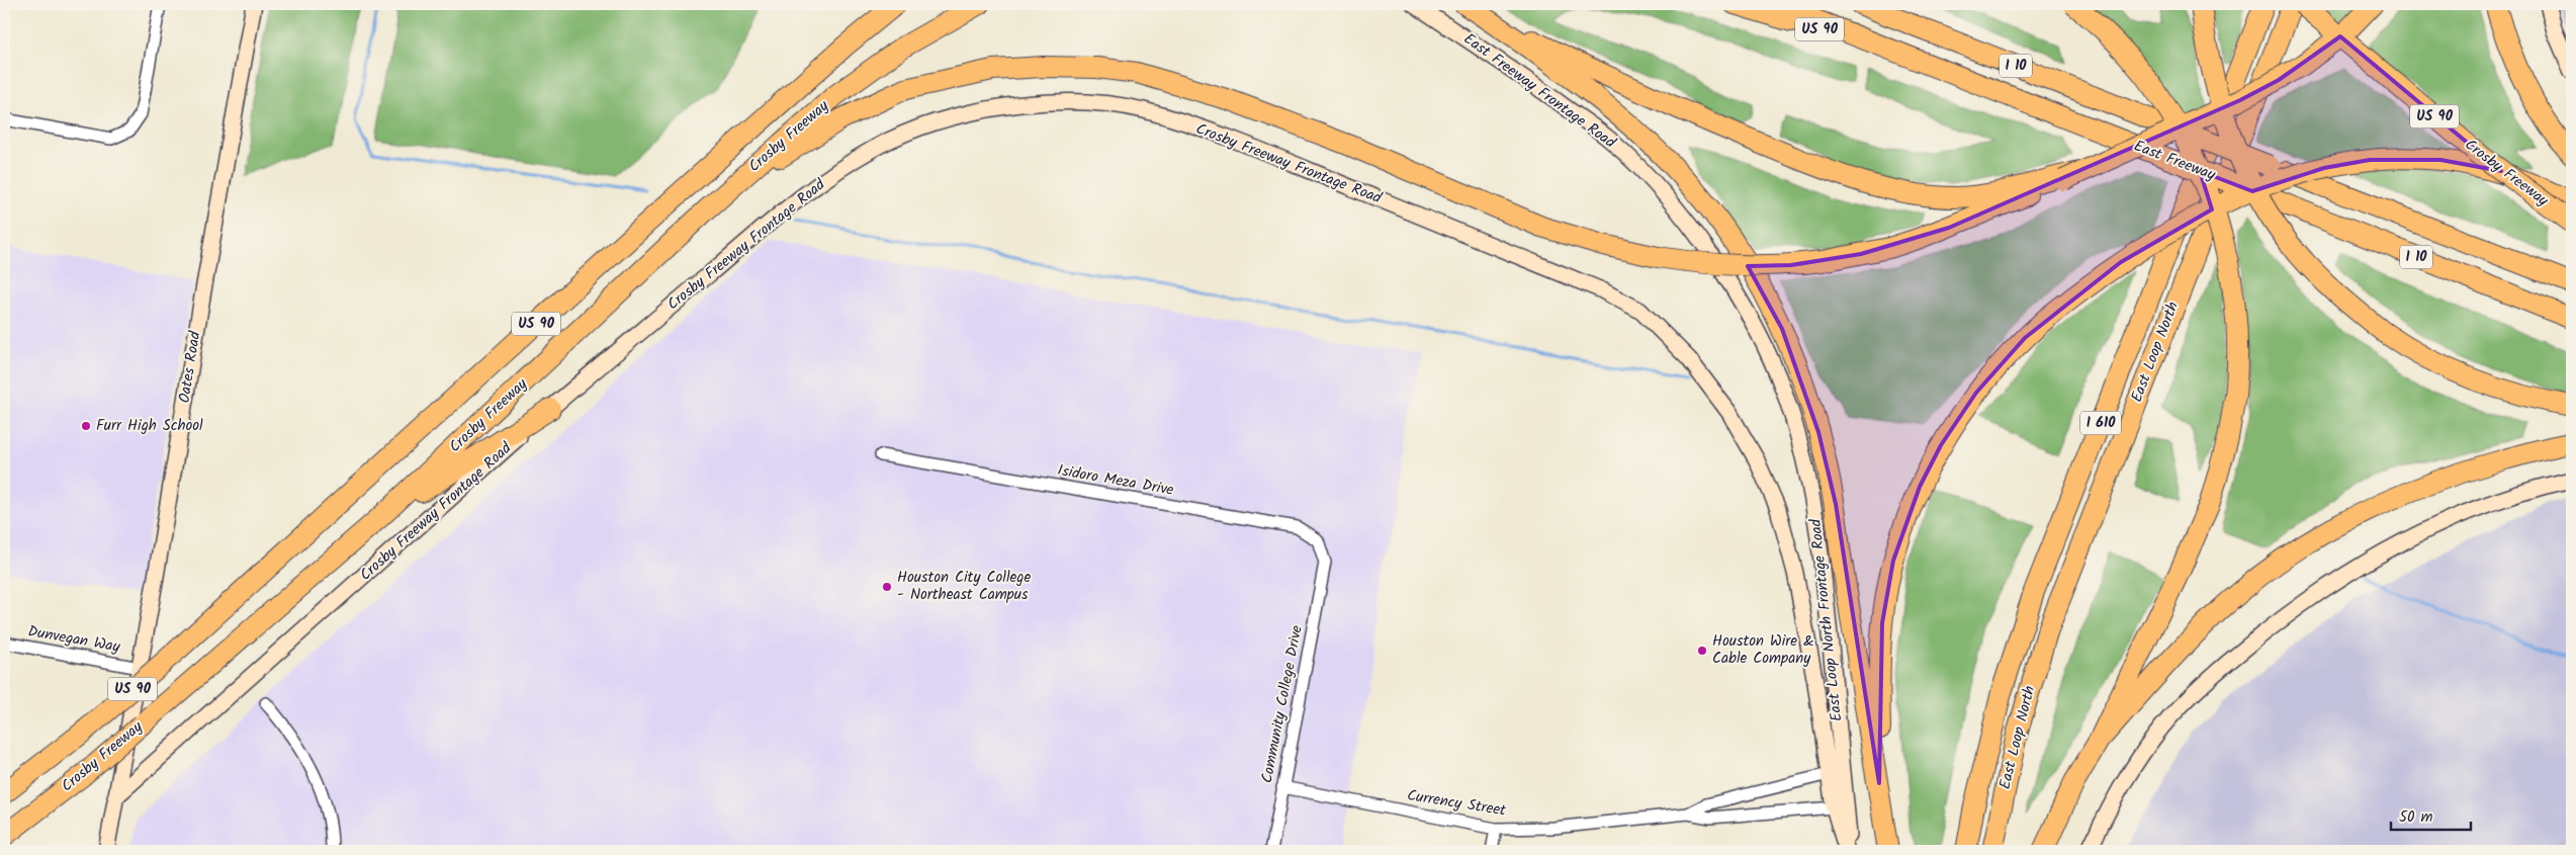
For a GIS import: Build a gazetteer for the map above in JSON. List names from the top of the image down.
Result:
{
  "streets": {
    "highway": [
      "US 90",
      "I 10",
      "Crosby Freeway",
      "East Freeway",
      "East Loop North",
      "I 610"
    ],
    "main road": [
      "East Freeway Frontage Road",
      "Crosby Freeway Frontage Road",
      "Oates Road",
      "East Loop North Frontage Road"
    ],
    "street": [
      "Isidoro Meza Drive",
      "Dunvegan Way",
      "Community College Drive",
      "Currency Street"
    ]
  },
  "crossings": [
    ["US 90", "East Freeway"],
    ["East Freeway Frontage Road", "East Loop North Frontage Road"],
    ["Crosby Freeway Frontage Road", "Oates Road"],
    ["Crosby Freeway Frontage Road", "Currency Street"],
    ["Oates Road", "Dunvegan Way"],
    ["Isidoro Meza Drive", "Community College Drive"],
    ["Community College Drive", "Currency Street"]
  ],
  "places": ["Furr High School", "Houston City College - Northeast Campus", "Houston Wire & Cable Company"],
  "scale_bar": "50 m"
}
